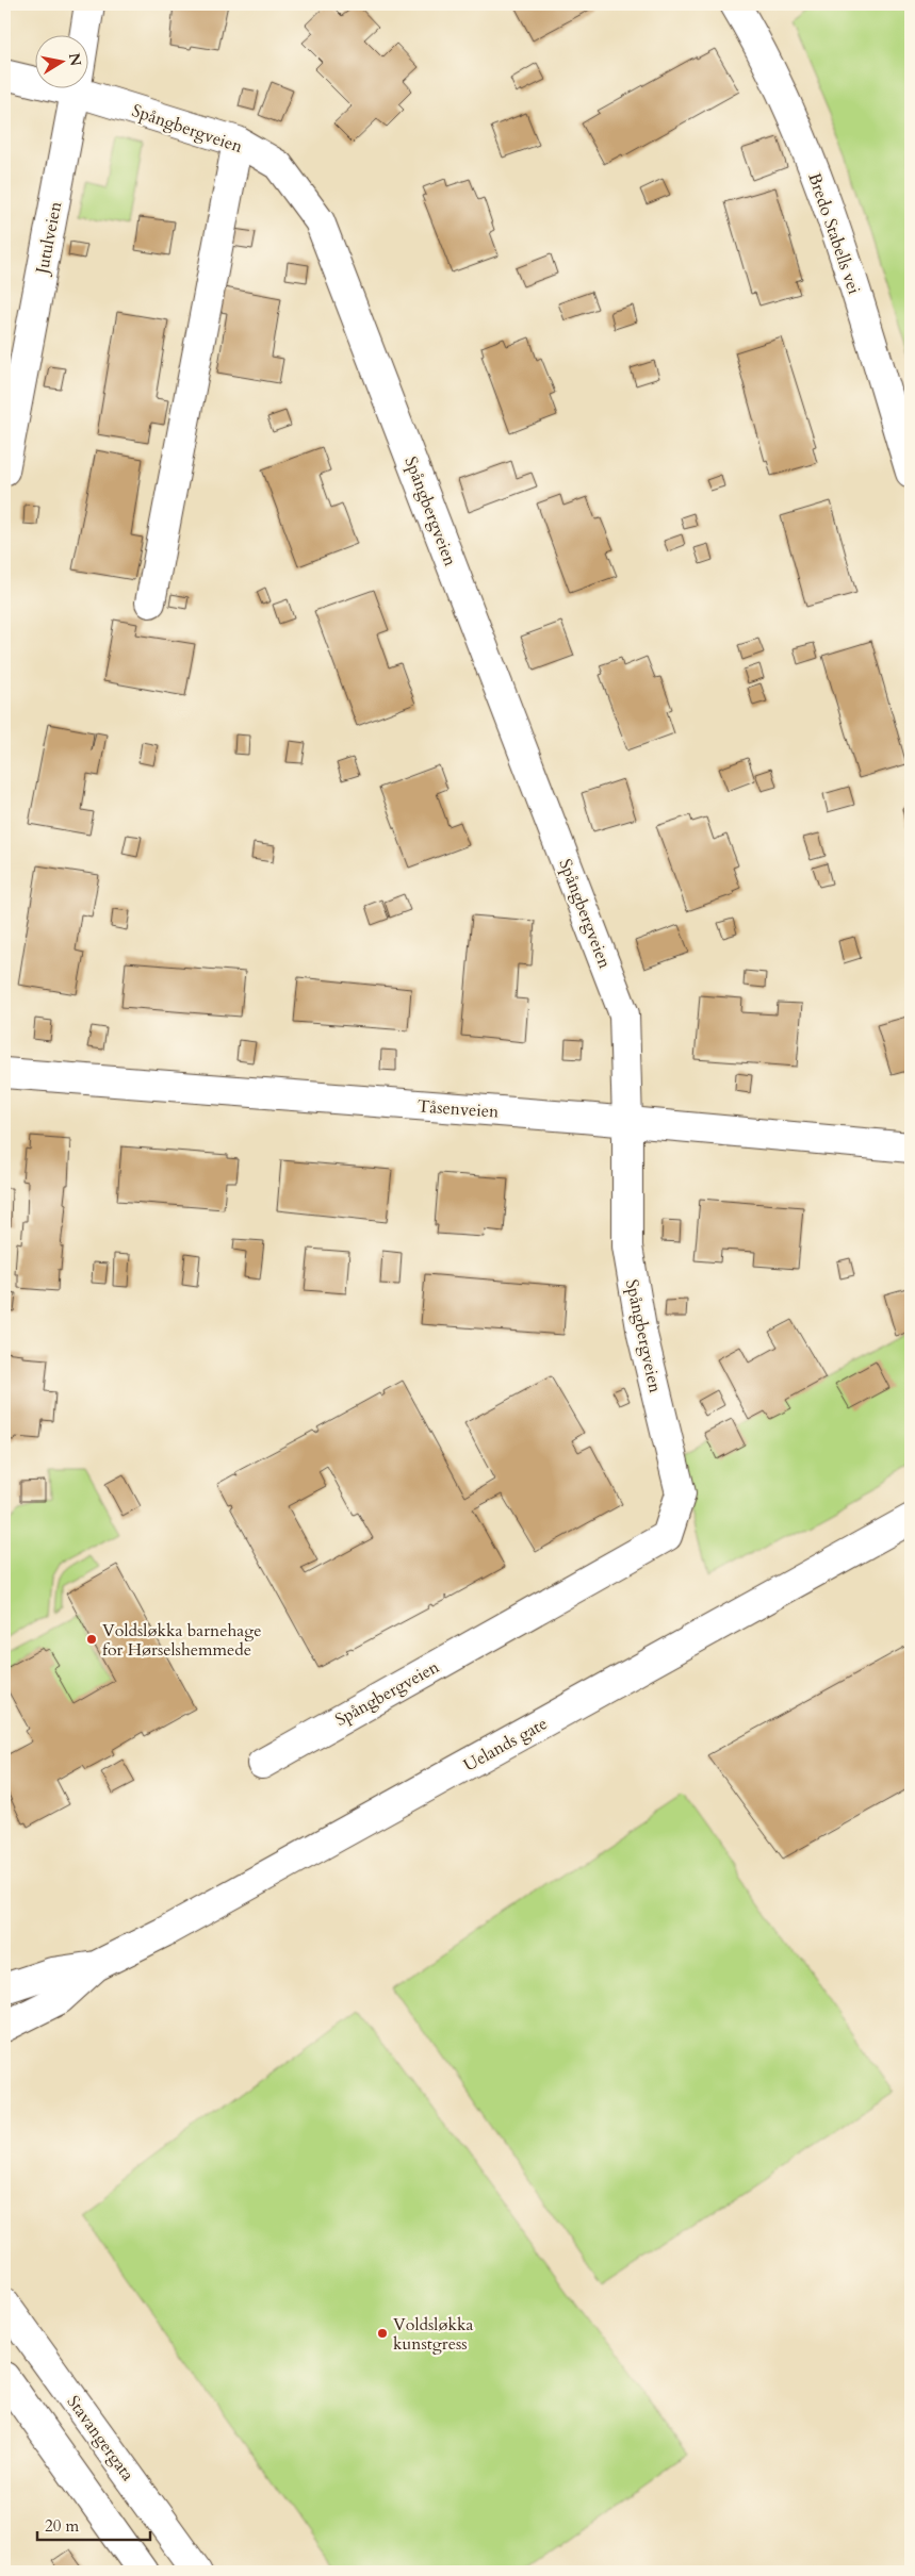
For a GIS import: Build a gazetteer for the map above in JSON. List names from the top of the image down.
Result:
{
  "streets": {
    "street": [
      "Spångbergveien",
      "Bredo Stabells vei",
      "Jutulveien",
      "Tåsenveien",
      "Uelands gate",
      "Stavangergata"
    ]
  },
  "crossings": [
    ["Spångbergveien", "Jutulveien"],
    ["Spångbergveien", "Tåsenveien"]
  ],
  "places": ["Voldsløkka barnehage for Hørselshemmede", "Voldsløkka kunstgress"],
  "scale_bar": "20 m",
  "north": "right"
}
